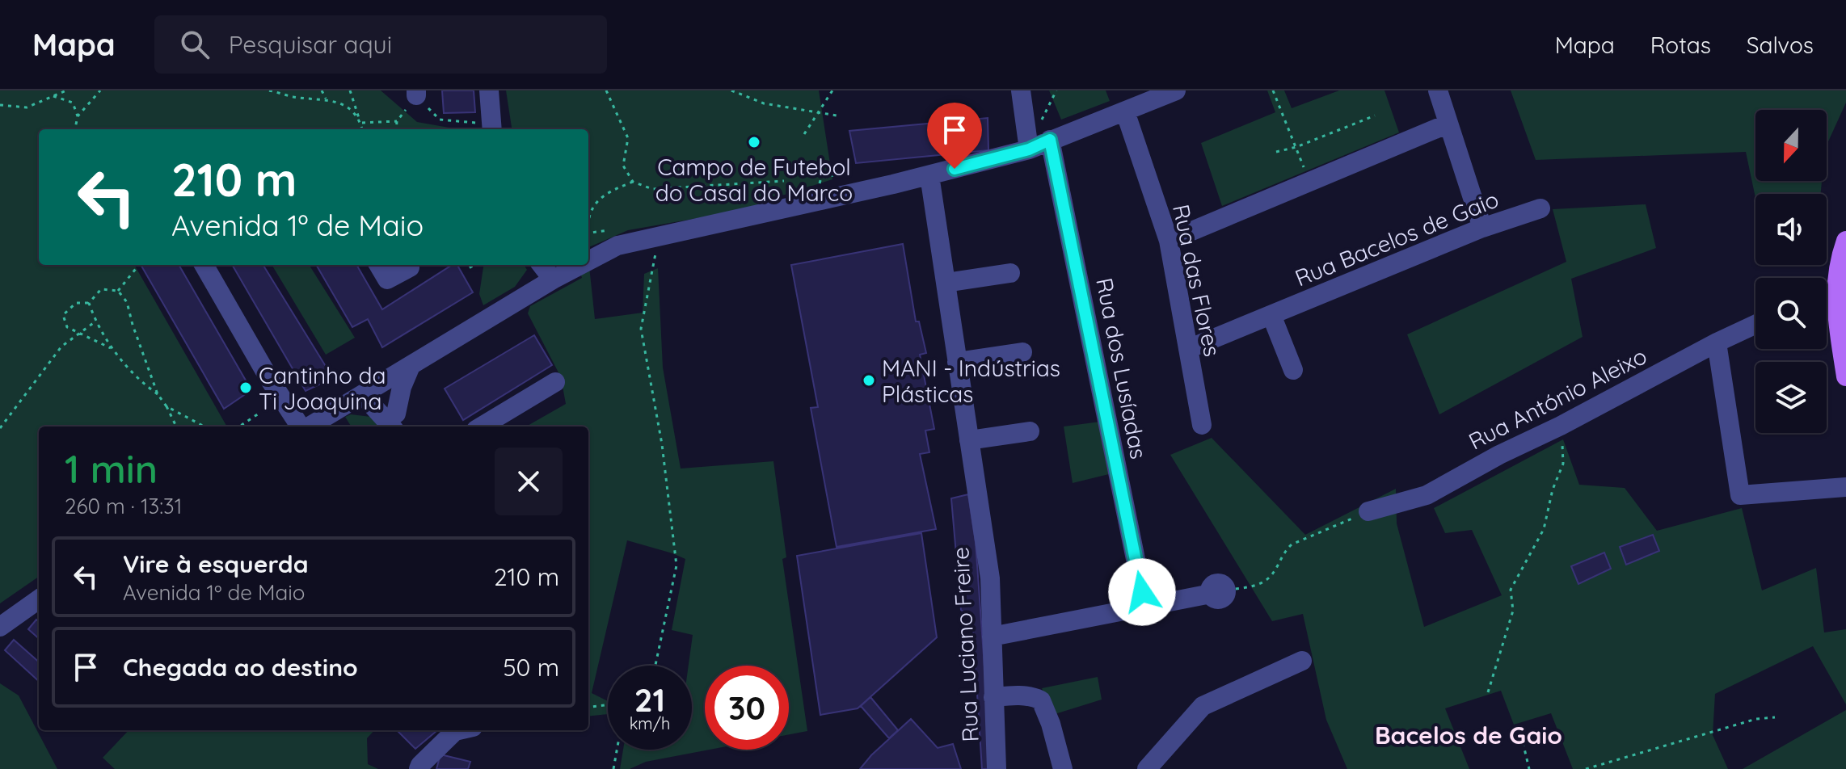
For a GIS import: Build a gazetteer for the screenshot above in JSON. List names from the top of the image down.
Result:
{
  "streets": {
    "street": [
      "Rua Bacelos de Gaio",
      "Rua das Flores",
      "Rua dos Lusíadas",
      "Rua António Aleixo",
      "Rua Luciano Freire"
    ]
  },
  "crossings": [
    ["Rua Bacelos de Gaio", "Rua das Flores"]
  ],
  "districts": ["Bacelos de Gaio"],
  "places": ["Campo de Futebol do Casal do Marco", "MANI - Indústrias Plásticas", "Cantinho da Ti Joaquina"],
  "north": "bottom",
  "page": {
    "header": "Mapa",
    "search": "Pesquisar aqui",
    "nav": ["Mapa", "Rotas", "Salvos"],
    "turn": ["210 m", "Avenida 1º de Maio"],
    "heading": ["1 min", "260 m · 13:31"],
    "list": [
      {
        "name": "Vire à esquerda",
        "note": "Avenida 1º de Maio",
        "value": "210 m"
      },
      {
        "name": "Chegada ao destino",
        "value": "50 m"
      }
    ],
    "speed": "21 km/h",
    "limit": "30"
  }
}
